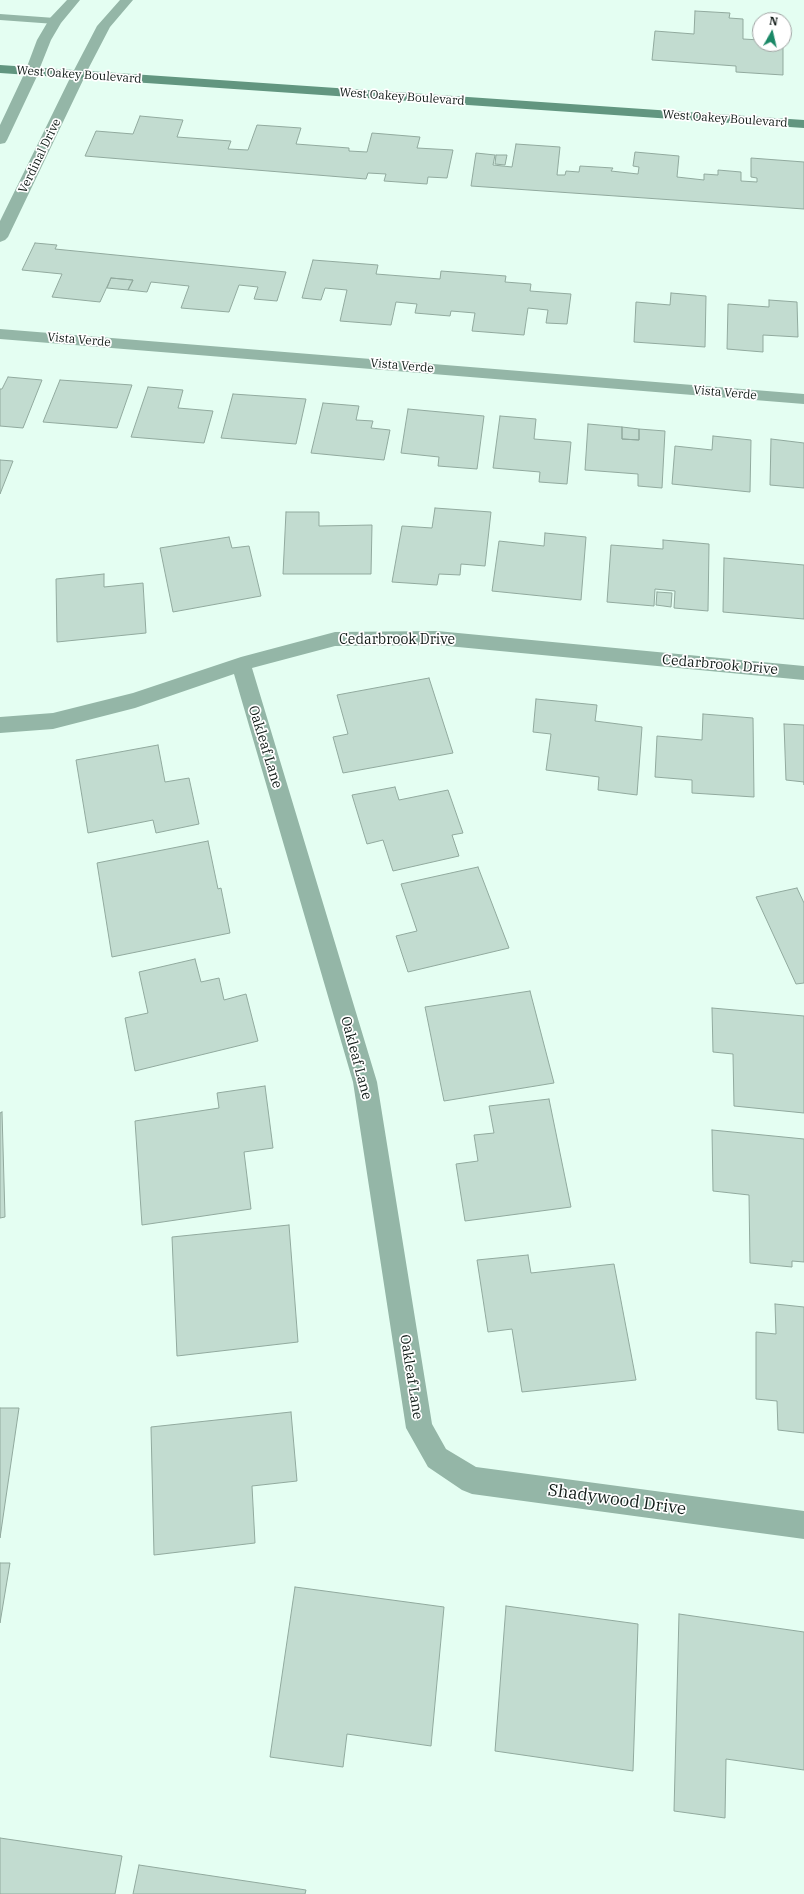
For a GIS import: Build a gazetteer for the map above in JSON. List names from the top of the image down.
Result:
{
  "streets": {
    "main road": ["West Oakey Boulevard"],
    "street": [
      "Verdinal Drive",
      "Vista Verde",
      "Cedarbrook Drive",
      "Oakleaf Lane",
      "Shadywood Drive"
    ]
  },
  "crossings": [
    ["West Oakey Boulevard", "Verdinal Drive"],
    ["Cedarbrook Drive", "Oakleaf Lane"],
    ["Oakleaf Lane", "Shadywood Drive"]
  ],
  "north": "top"
}
